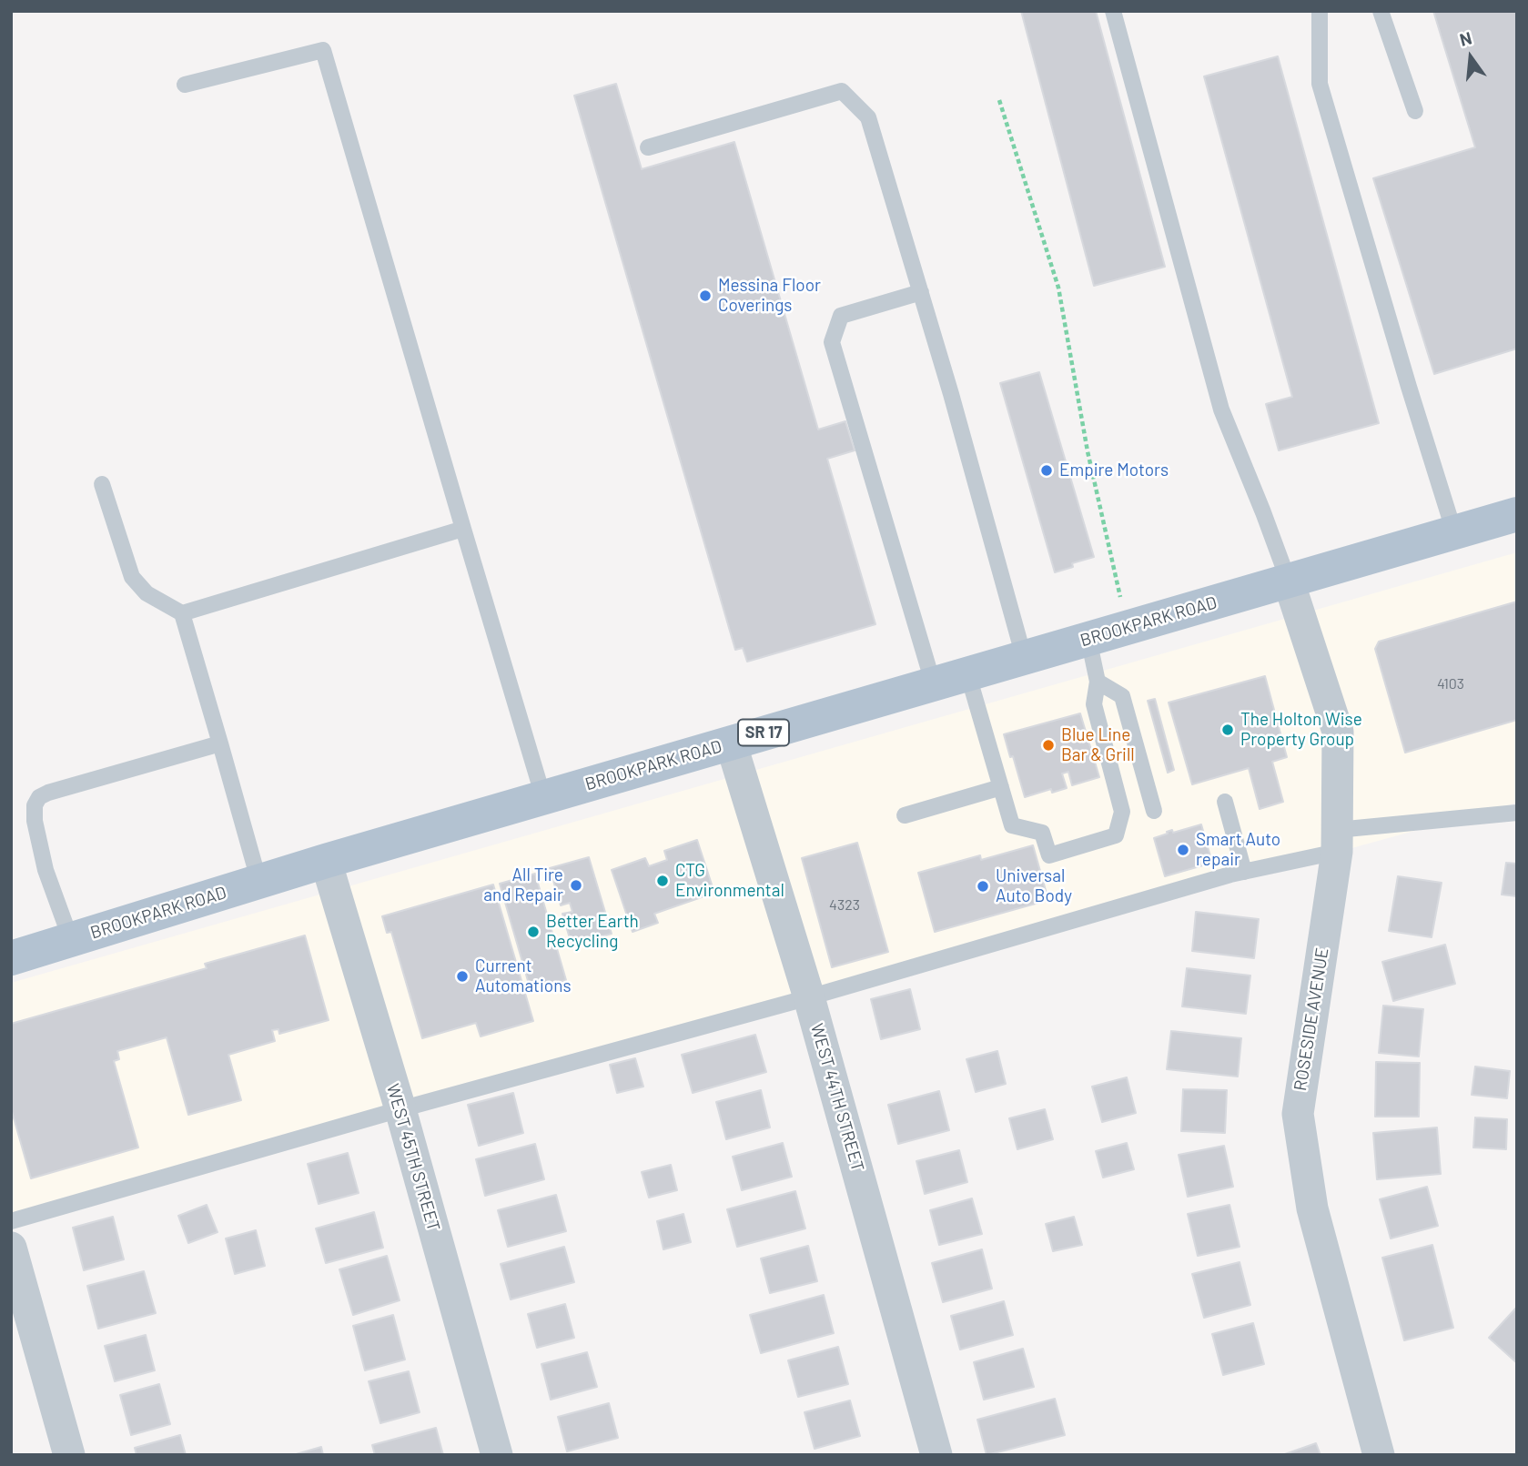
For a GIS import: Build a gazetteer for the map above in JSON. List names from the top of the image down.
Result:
{
  "streets": {
    "main road": ["BROOKPARK ROAD", "SR 17"],
    "street": ["ROSESIDE AVENUE", "WEST 44TH STREET", "WEST 45TH STREET"]
  },
  "crossings": [
    ["BROOKPARK ROAD", "ROSESIDE AVENUE"],
    ["BROOKPARK ROAD", "WEST 44TH STREET"],
    ["BROOKPARK ROAD", "WEST 45TH STREET"]
  ],
  "places": [
    "Messina Floor Coverings",
    "Empire Motors",
    "The Holton Wise Property Group",
    "Blue Line Bar & Grill",
    "Smart Auto repair",
    "CTG Environmental",
    "All Tire and Repair",
    "Universal Auto Body",
    "Better Earth Recycling",
    "Current Automations"
  ],
  "house_numbers": ["4103", "4323"],
  "north": "top"
}
